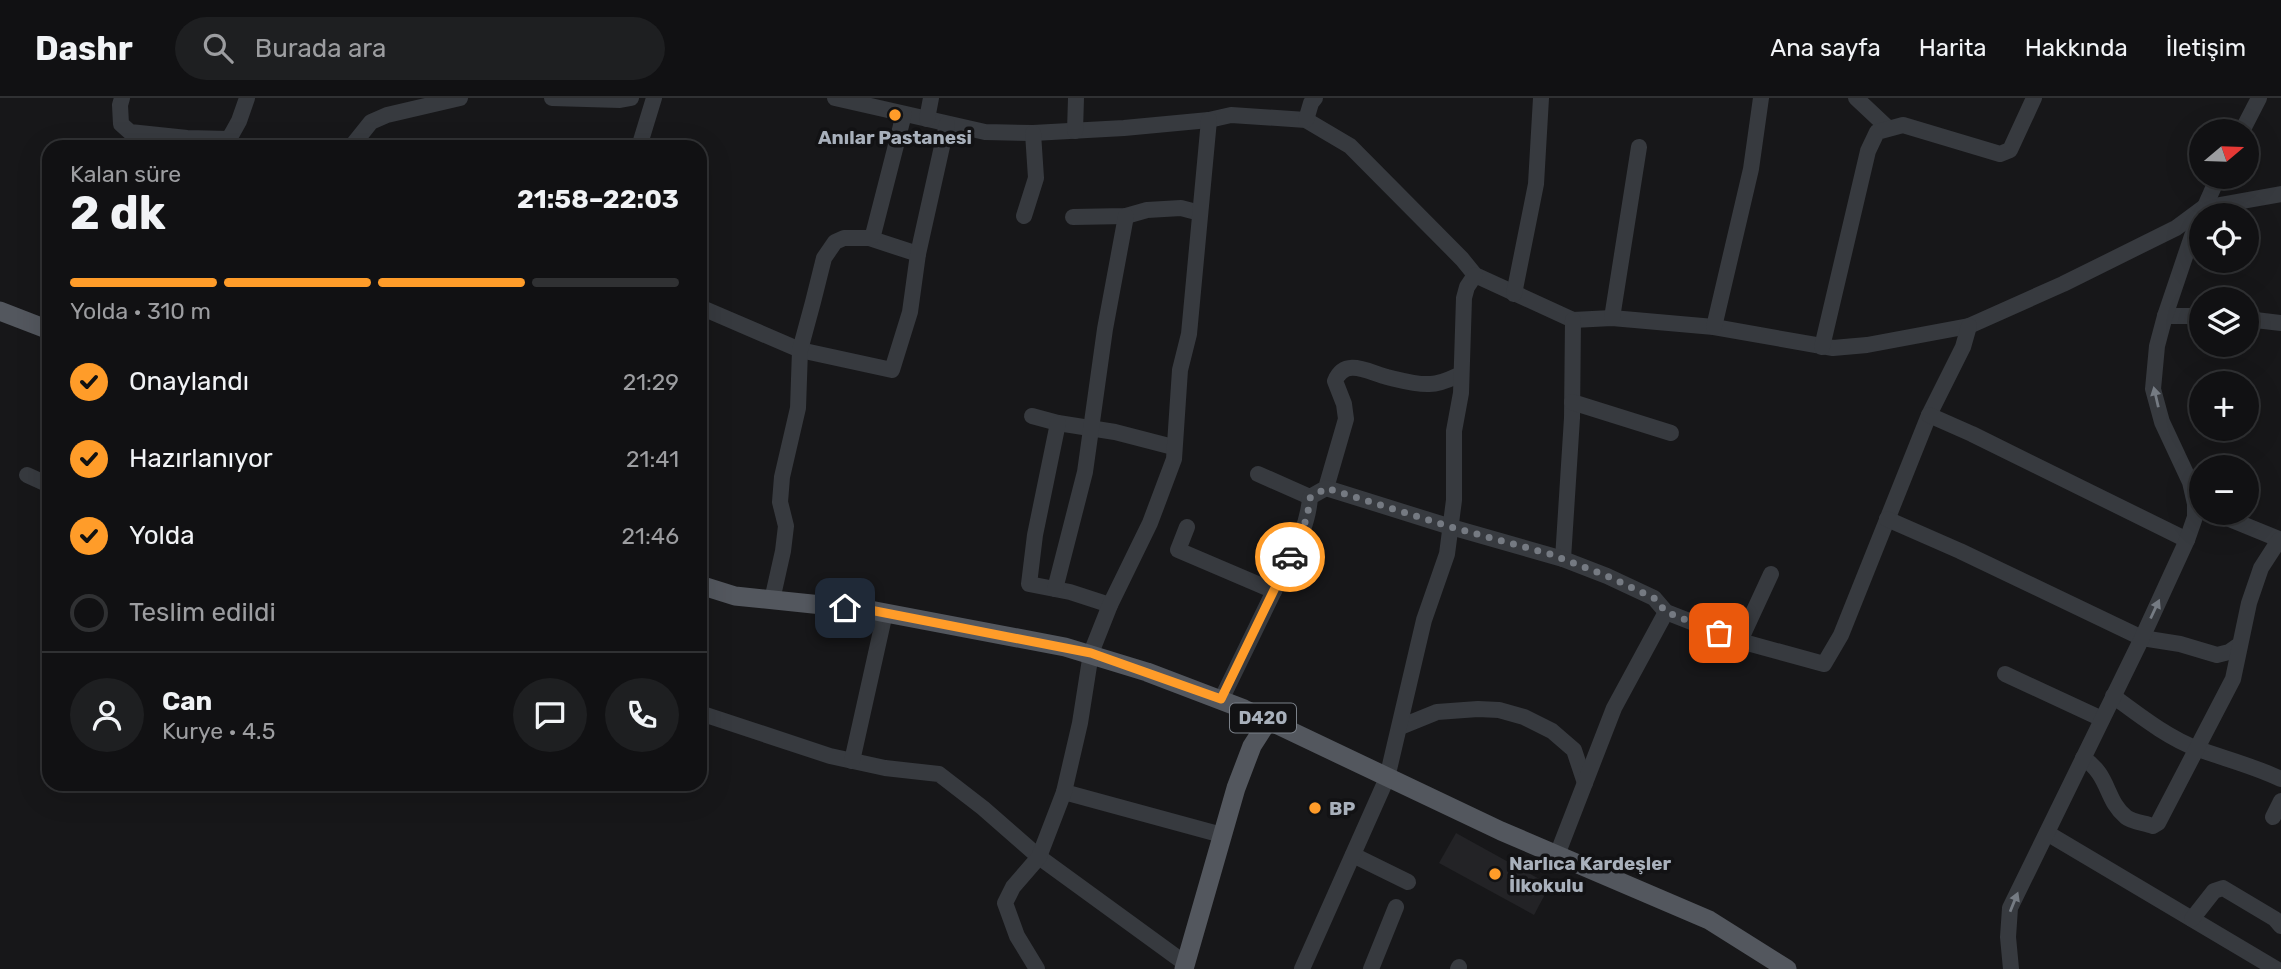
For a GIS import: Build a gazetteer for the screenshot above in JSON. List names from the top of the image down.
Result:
{
  "streets": {
    "main road": ["D420"]
  },
  "places": ["Anılar Pastanesi", "BP", "Narlıca Kardeşler İlkokulu"],
  "north": "right",
  "page": {
    "header": "Dashr",
    "search": "Burada ara",
    "nav": [
      "Ana sayfa",
      "Harita",
      "Hakkında",
      "İletişim"
    ],
    "map_buttons": ["+", "−"],
    "heading": ["2 dk", "Kalan süre", "21:58–22:03"],
    "panel": ["Can", "Kurye · 4.5"],
    "bar": "Yolda · 310 m",
    "list": [
      ["Onaylandı", "21:29"],
      ["Hazırlanıyor", "21:41"],
      ["Yolda", "21:46"],
      "Teslim edildi"
    ]
  }
}
